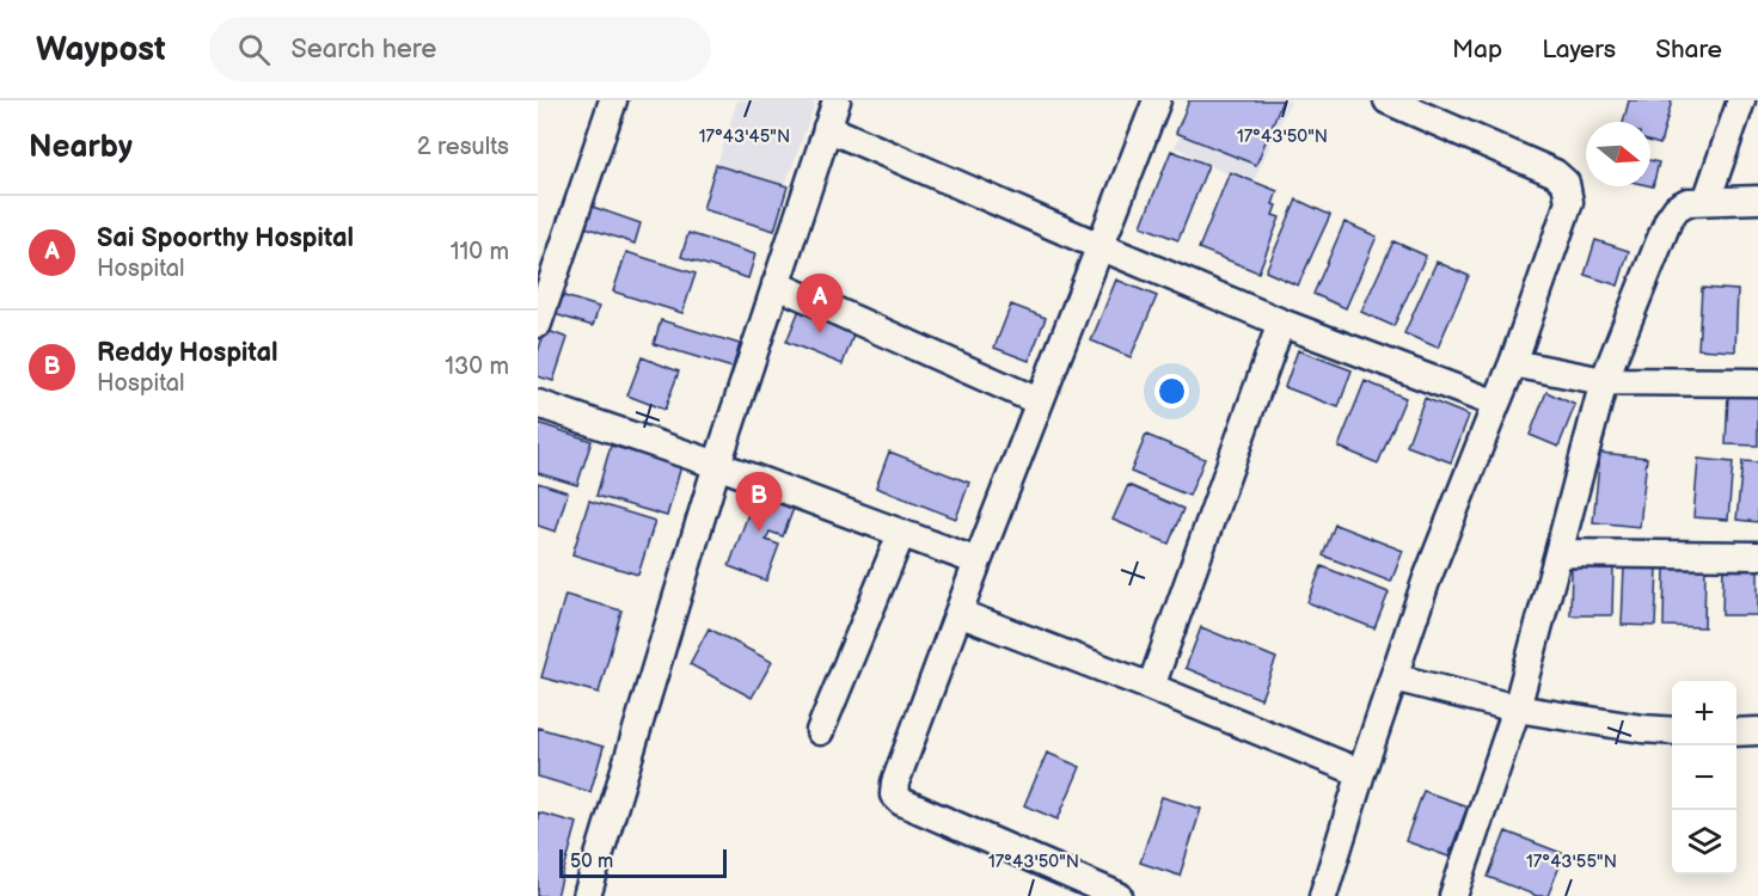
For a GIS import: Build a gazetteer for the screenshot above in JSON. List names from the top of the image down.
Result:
{
  "scale_bar": "50 m",
  "north": "right",
  "page": {
    "header": "Waypost",
    "search": "Search here",
    "nav": ["Map", "Layers", "Share"],
    "heading": ["Nearby", "2 results"],
    "list": [
      {
        "mark": "A",
        "name": "Sai Spoorthy Hospital",
        "note": "Hospital",
        "value": "110 m"
      },
      {
        "mark": "B",
        "name": "Reddy Hospital",
        "note": "Hospital",
        "value": "130 m"
      }
    ],
    "pins": ["A", "B"],
    "map_buttons": ["+", "−"],
    "scale": "50 m"
  },
  "coordinates": ["17°43'45\"N", "17°43'50\"N", "17°43'55\"N"]
}
